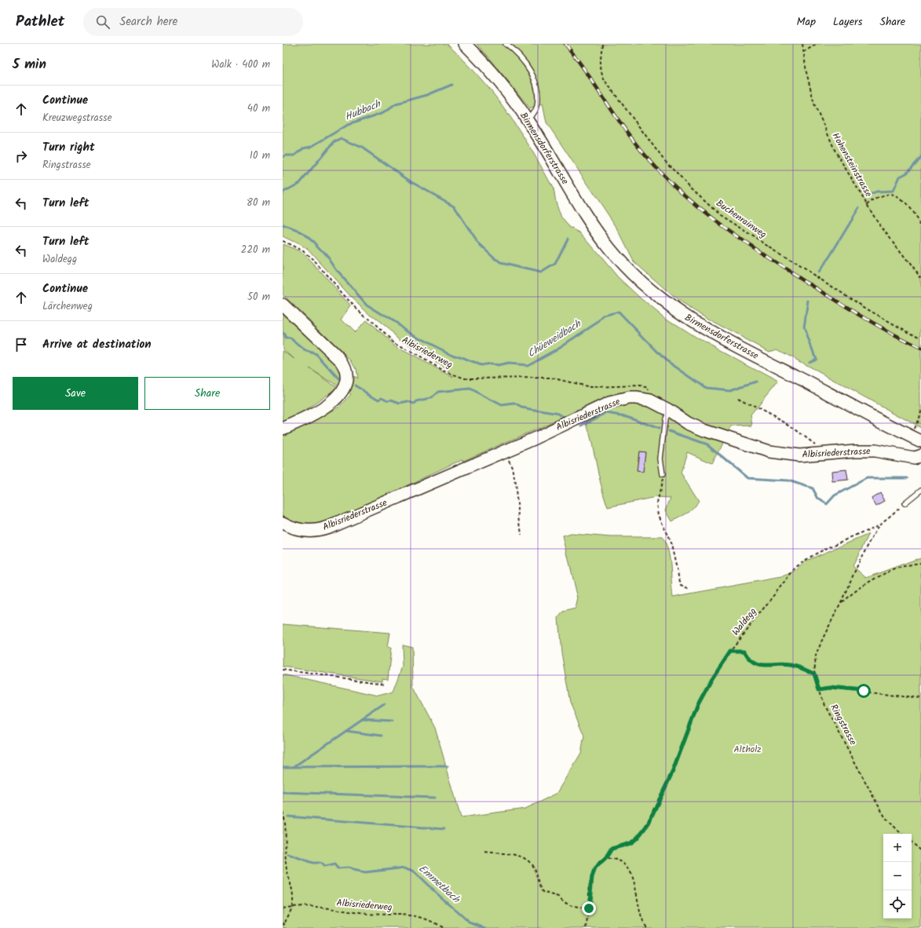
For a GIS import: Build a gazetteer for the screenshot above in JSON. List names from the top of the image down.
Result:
{
  "streets": {
    "main road": ["Birmensdorferstrasse", "Albisriederstrasse"],
    "path": [
      "Hohensteinstrasse",
      "Buchenrainweg",
      "Albisriederweg",
      "Waldegg",
      "Ringstrasse"
    ]
  },
  "crossings": [
    ["Albisriederweg", "Albisriederstrasse"],
    ["Waldegg", "Ringstrasse"]
  ],
  "water": ["Hubbach", "Chüeweidbach", "Emmetbach"],
  "parks": ["Altholz"],
  "page": {
    "header": "Pathlet",
    "search": "Search here",
    "nav": ["Map", "Layers", "Share"],
    "heading": ["5 min", "Walk · 400 m"],
    "list": [
      ["Continue", "Kreuzwegstrasse", "40 m"],
      ["Turn right", "Ringstrasse", "10 m"],
      ["Turn left", "80 m"],
      ["Turn left", "Waldegg", "220 m"],
      ["Continue", "Lärchenweg", "50 m"],
      "Arrive at destination"
    ],
    "buttons": ["Save", "Share"],
    "map_buttons": ["+", "−"]
  }
}
